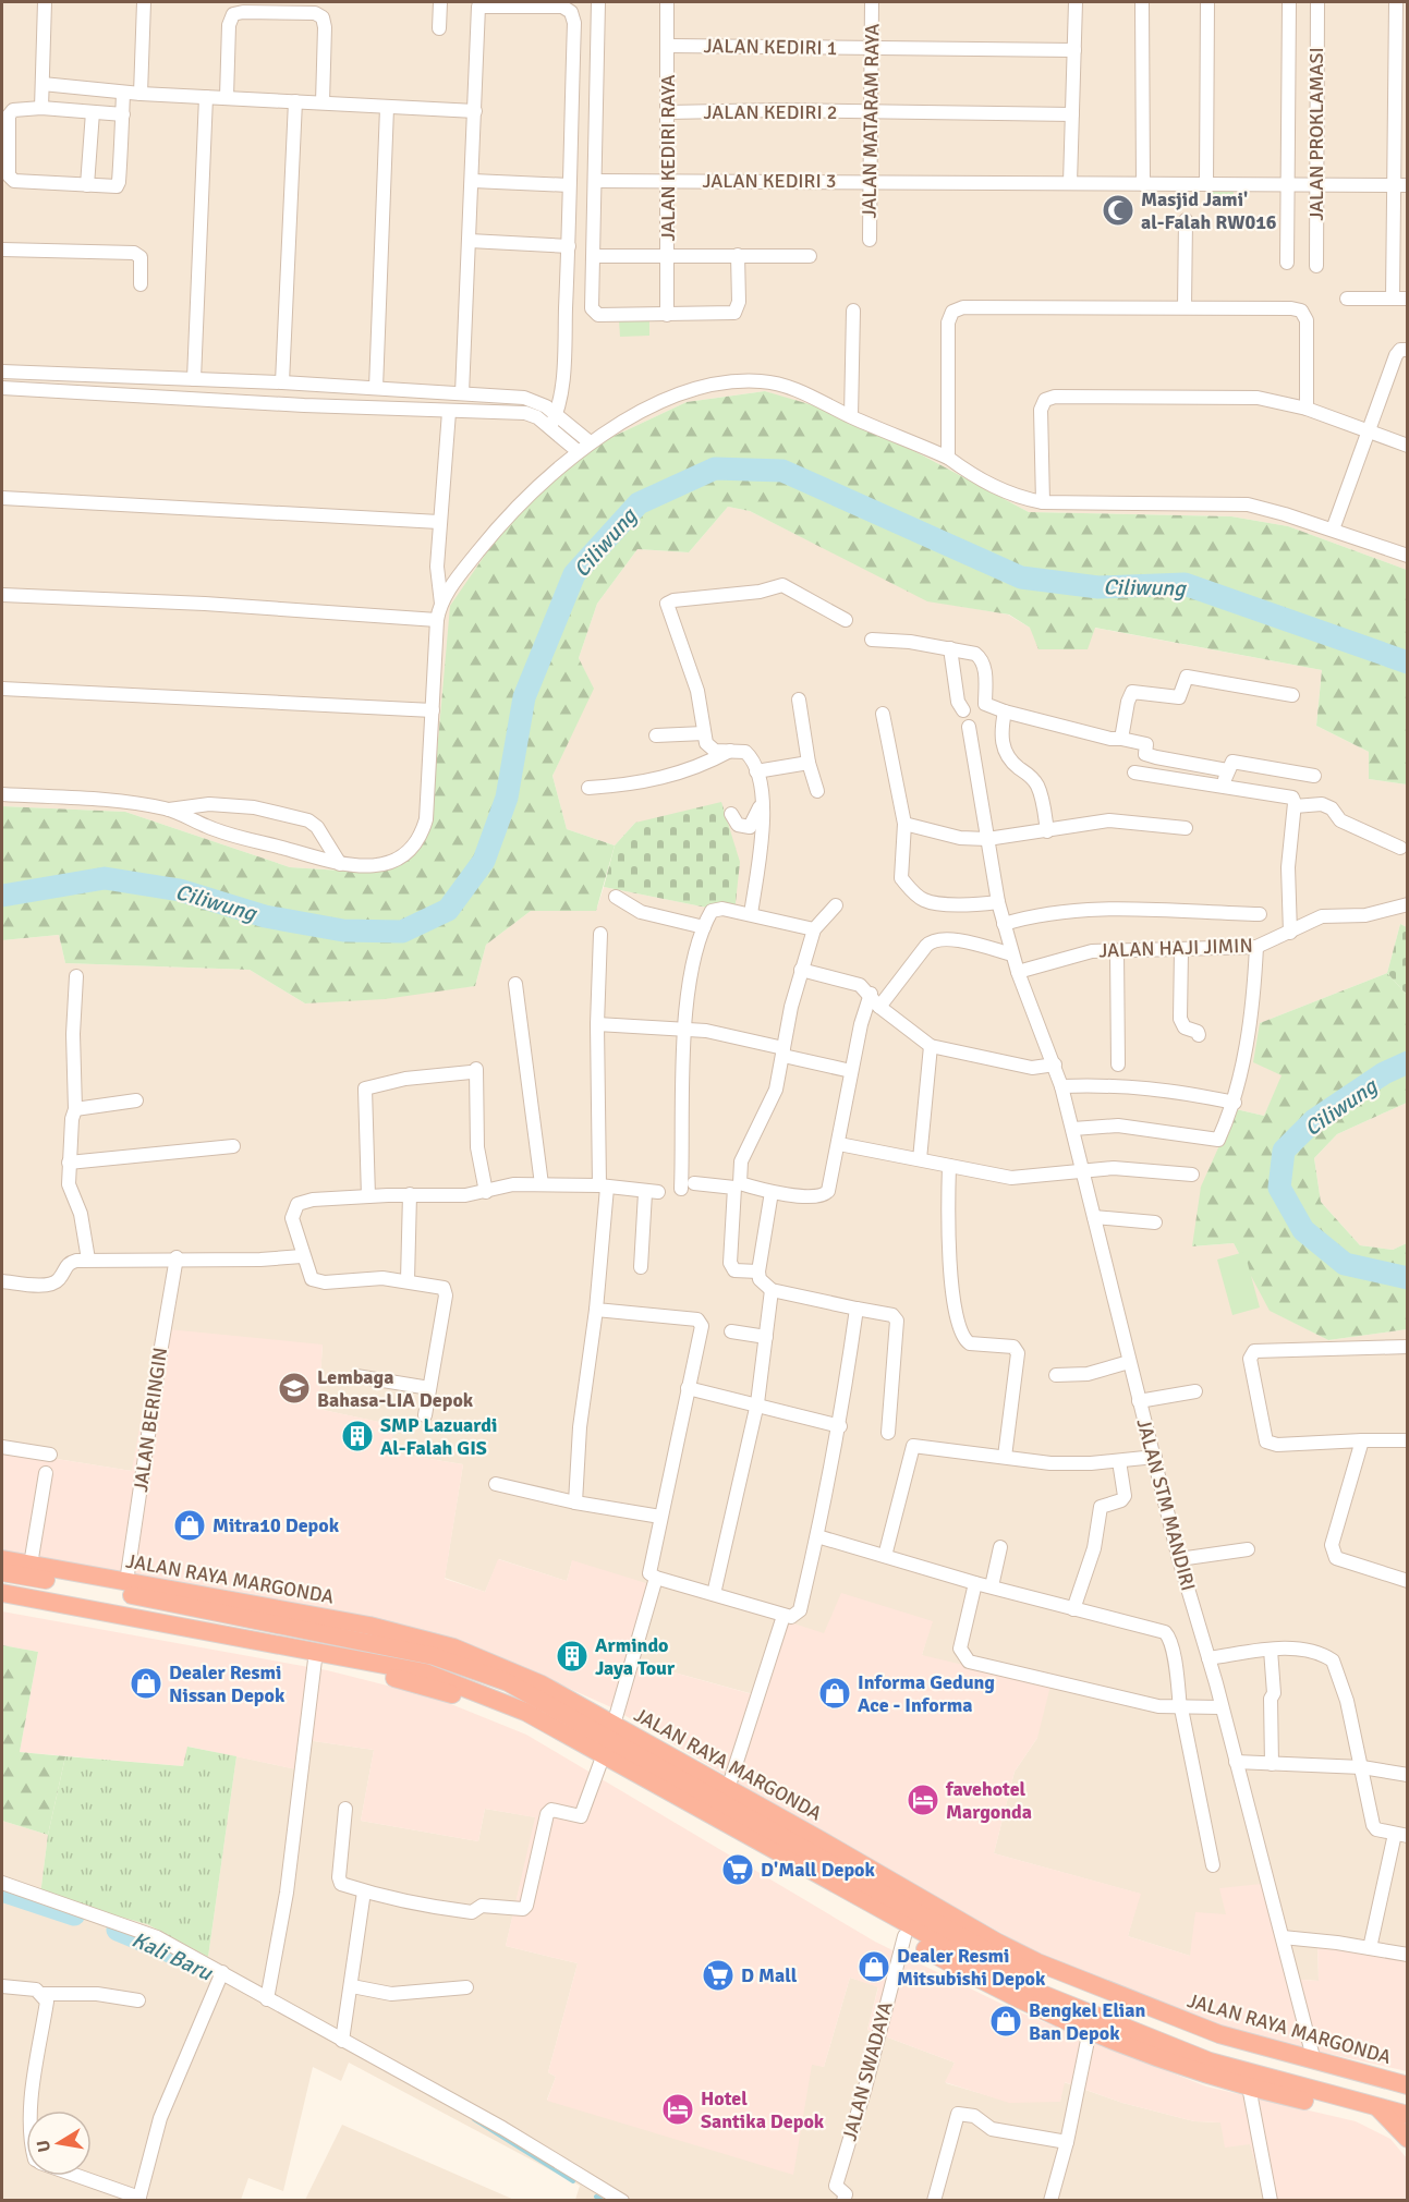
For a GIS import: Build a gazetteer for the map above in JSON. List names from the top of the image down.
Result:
{
  "streets": {
    "highway": ["JALAN RAYA MARGONDA"],
    "street": [
      "JALAN KEDIRI 1",
      "JALAN KEDIRI 2",
      "JALAN MATARAM RAYA",
      "JALAN PROKLAMASI",
      "JALAN KEDIRI RAYA",
      "JALAN KEDIRI 3",
      "JALAN HAJI JIMIN",
      "JALAN BERINGIN",
      "JALAN STM MANDIRI",
      "JALAN SWADAYA"
    ]
  },
  "crossings": [
    ["JALAN KEDIRI 1", "JALAN MATARAM RAYA"],
    ["JALAN KEDIRI 1", "JALAN KEDIRI RAYA"],
    ["JALAN KEDIRI 2", "JALAN MATARAM RAYA"],
    ["JALAN KEDIRI 2", "JALAN KEDIRI RAYA"],
    ["JALAN MATARAM RAYA", "JALAN KEDIRI 3"],
    ["JALAN PROKLAMASI", "JALAN KEDIRI 3"],
    ["JALAN KEDIRI RAYA", "JALAN KEDIRI 3"],
    ["JALAN HAJI JIMIN", "JALAN STM MANDIRI"],
    ["JALAN BERINGIN", "JALAN RAYA MARGONDA"],
    ["JALAN STM MANDIRI", "JALAN RAYA MARGONDA"],
    ["JALAN RAYA MARGONDA", "JALAN SWADAYA"]
  ],
  "water": ["Ciliwung", "Kali Baru"],
  "places": {
    "mosque": ["Masjid Jami' al-Falah RW016"],
    "school or university": ["Lembaga Bahasa-LIA Depok"],
    "building": ["SMP Lazuardi Al-Falah GIS", "Armindo Jaya Tour"],
    "shop": [
      "Mitra10 Depok",
      "Dealer Resmi Nissan Depok",
      "Informa Gedung Ace - Informa",
      "Dealer Resmi Mitsubishi Depok",
      "Bengkel Elian Ban Depok"
    ],
    "hotel": ["favehotel Margonda", "Hotel Santika Depok"],
    "supermarket": ["D'Mall Depok", "D Mall"]
  },
  "north": "left"
}
